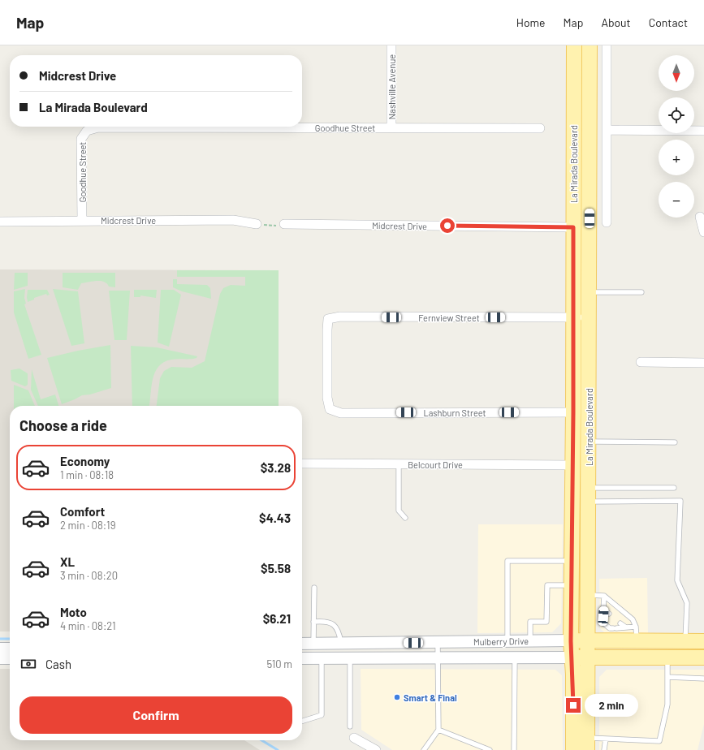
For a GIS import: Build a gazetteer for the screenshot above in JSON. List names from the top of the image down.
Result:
{
  "streets": {
    "main road": ["La Mirada Boulevard", "Mulberry Drive"],
    "street": [
      "Nashville Avenue",
      "Goodhue Street",
      "Midcrest Drive",
      "Fernview Street",
      "Lashburn Street",
      "Belcourt Drive"
    ]
  },
  "crossings": [
    ["Nashville Avenue", "Goodhue Street"],
    ["Goodhue Street", "Midcrest Drive"],
    ["La Mirada Boulevard", "Midcrest Drive"],
    ["La Mirada Boulevard", "Fernview Street"],
    ["La Mirada Boulevard", "Lashburn Street"],
    ["La Mirada Boulevard", "Belcourt Drive"],
    ["La Mirada Boulevard", "Mulberry Drive"],
    ["Fernview Street", "Lashburn Street"]
  ],
  "places": ["Smart & Final"],
  "north": "bottom",
  "page": {
    "header": "Map",
    "nav": [
      "Home",
      "Map",
      "About",
      "Contact"
    ],
    "map_buttons": ["+", "−"],
    "banner": ["Midcrest Drive", "La Mirada Boulevard"],
    "heading": "Choose a ride",
    "list": [
      {
        "name": "Economy",
        "note": "1 min · 08:18",
        "value": "$3.28"
      },
      {
        "name": "Comfort",
        "note": "2 min · 08:19",
        "value": "$4.43"
      },
      {
        "name": "XL",
        "note": "3 min · 08:20",
        "value": "$5.58"
      },
      {
        "name": "Moto",
        "note": "4 min · 08:21",
        "value": "$6.21"
      }
    ],
    "pay": ["Cash", "510 m"],
    "buttons": "Confirm",
    "bubble": "2 min"
  }
}
